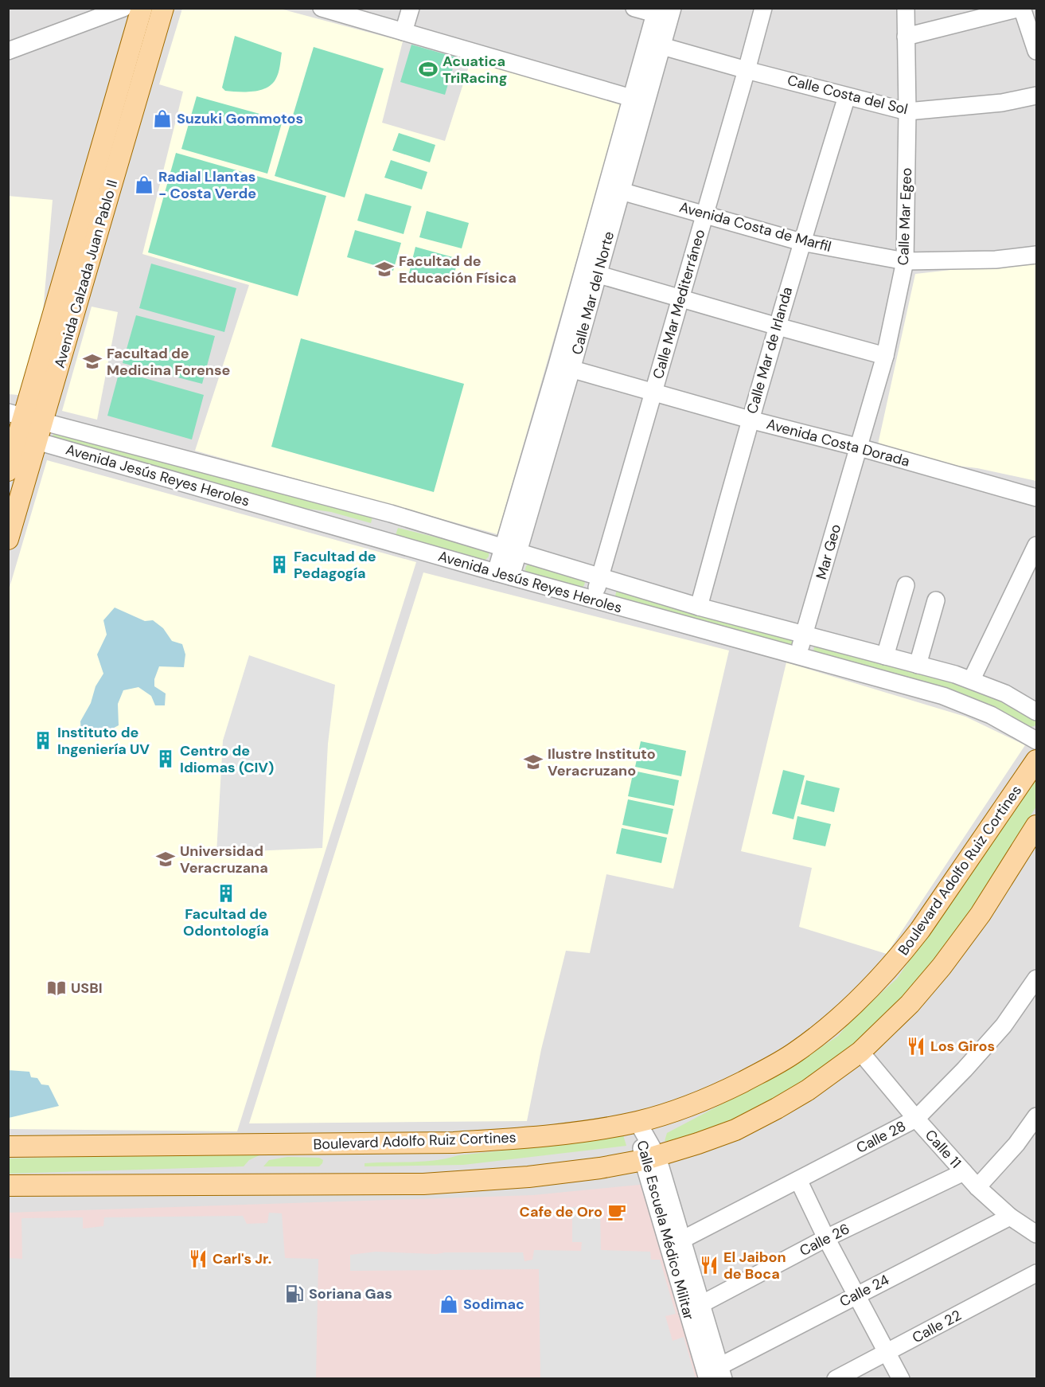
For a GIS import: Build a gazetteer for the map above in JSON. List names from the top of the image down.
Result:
{
  "streets": {
    "main road": ["Avenida Calzada Juan Pablo II", "Boulevard Adolfo Ruiz Cortines"],
    "street": [
      "Calle Costa del Sol",
      "Calle Mar Egeo",
      "Avenida Costa de Marfil",
      "Calle Mar del Norte",
      "Calle Mar Mediterráneo",
      "Calle Mar de Irlanda",
      "Avenida Costa Dorada",
      "Avenida Jesús Reyes Heroles",
      "Mar Geo",
      "Calle 28",
      "Calle 11",
      "Calle Escuela Médico Militar",
      "Calle 26",
      "Calle 24",
      "Calle 22"
    ]
  },
  "crossings": [
    ["Calle Costa del Sol", "Calle Mar Egeo"],
    ["Calle Costa del Sol", "Calle Mar del Norte"],
    ["Calle Costa del Sol", "Calle Mar Mediterráneo"],
    ["Calle Costa del Sol", "Calle Mar de Irlanda"],
    ["Calle Mar Egeo", "Avenida Costa de Marfil"],
    ["Calle Mar Egeo", "Avenida Costa Dorada"],
    ["Calle Mar Egeo", "Mar Geo"],
    ["Avenida Costa de Marfil", "Calle Mar del Norte"],
    ["Avenida Costa de Marfil", "Calle Mar Mediterráneo"],
    ["Avenida Costa de Marfil", "Calle Mar de Irlanda"],
    ["Avenida Calzada Juan Pablo II", "Avenida Jesús Reyes Heroles"],
    ["Calle Mar del Norte", "Avenida Costa Dorada"],
    ["Calle Mar del Norte", "Avenida Jesús Reyes Heroles"],
    ["Calle Mar Mediterráneo", "Avenida Costa Dorada"],
    ["Calle Mar Mediterráneo", "Avenida Jesús Reyes Heroles"],
    ["Calle Mar de Irlanda", "Avenida Costa Dorada"],
    ["Calle Mar de Irlanda", "Avenida Jesús Reyes Heroles"],
    ["Avenida Costa Dorada", "Mar Geo"],
    ["Avenida Jesús Reyes Heroles", "Mar Geo"],
    ["Boulevard Adolfo Ruiz Cortines", "Calle Escuela Médico Militar"],
    ["Calle 28", "Calle 11"],
    ["Calle 28", "Calle Escuela Médico Militar"],
    ["Calle 11", "Calle 26"],
    ["Calle 11", "Calle 24"],
    ["Calle Escuela Médico Militar", "Calle 26"],
    ["Calle Escuela Médico Militar", "Calle 24"]
  ],
  "places": {
    "sports": ["Acuatica TriRacing"],
    "shop": ["Suzuki Gommotos", "Radial Llantas - Costa Verde", "Sodimac"],
    "school or university": [
      "Facultad de Educación Física",
      "Facultad de Medicina Forense",
      "Ilustre Instituto Veracruzano",
      "Universidad Veracruzana"
    ],
    "building": [
      "Facultad de Pedagogía",
      "Instituto de Ingeniería UV",
      "Centro de Idiomas (CIV)",
      "Facultad de Odontología"
    ],
    "library": ["USBI"],
    "restaurant": ["Los Giros", "Carl's Jr.", "El Jaibon de Boca"],
    "cafe": ["Cafe de Oro"],
    "fuel station": ["Soriana Gas"]
  }
}
